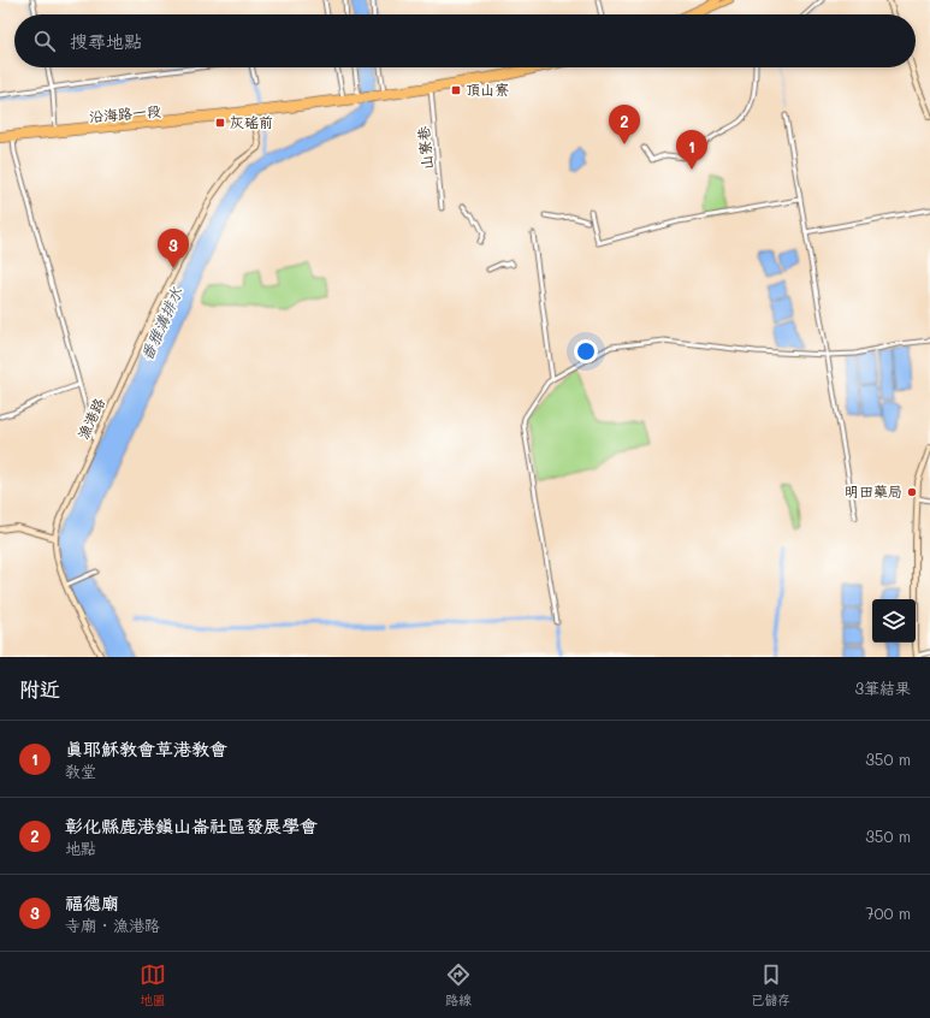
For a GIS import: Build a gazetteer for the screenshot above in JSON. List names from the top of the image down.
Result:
{
  "streets": {
    "main road": ["沿海路一段"],
    "street": ["山寮巷", "漁港路"]
  },
  "crossings": [
    ["沿海路一段", "漁港路"]
  ],
  "water": ["番雅溝排水"],
  "places": {
    "transit": ["頂山寮", "灰磘前"],
    "other": ["明田藥局"]
  },
  "page": {
    "search": "搜尋地點",
    "pins": ["2", "1", "3"],
    "heading": ["附近", "3筆結果"],
    "list": [
      {
        "mark": "1",
        "name": "真耶穌教會草港教會",
        "note": "教堂",
        "value": "350 m"
      },
      {
        "mark": "2",
        "name": "彰化縣鹿港鎮山崙社區發展學會",
        "note": "地點",
        "value": "350 m"
      },
      {
        "mark": "3",
        "name": "福德廟",
        "note": "寺廟 · 漁港路",
        "value": "700 m"
      }
    ],
    "nav": ["地圖", "路線", "已儲存"]
  }
}
